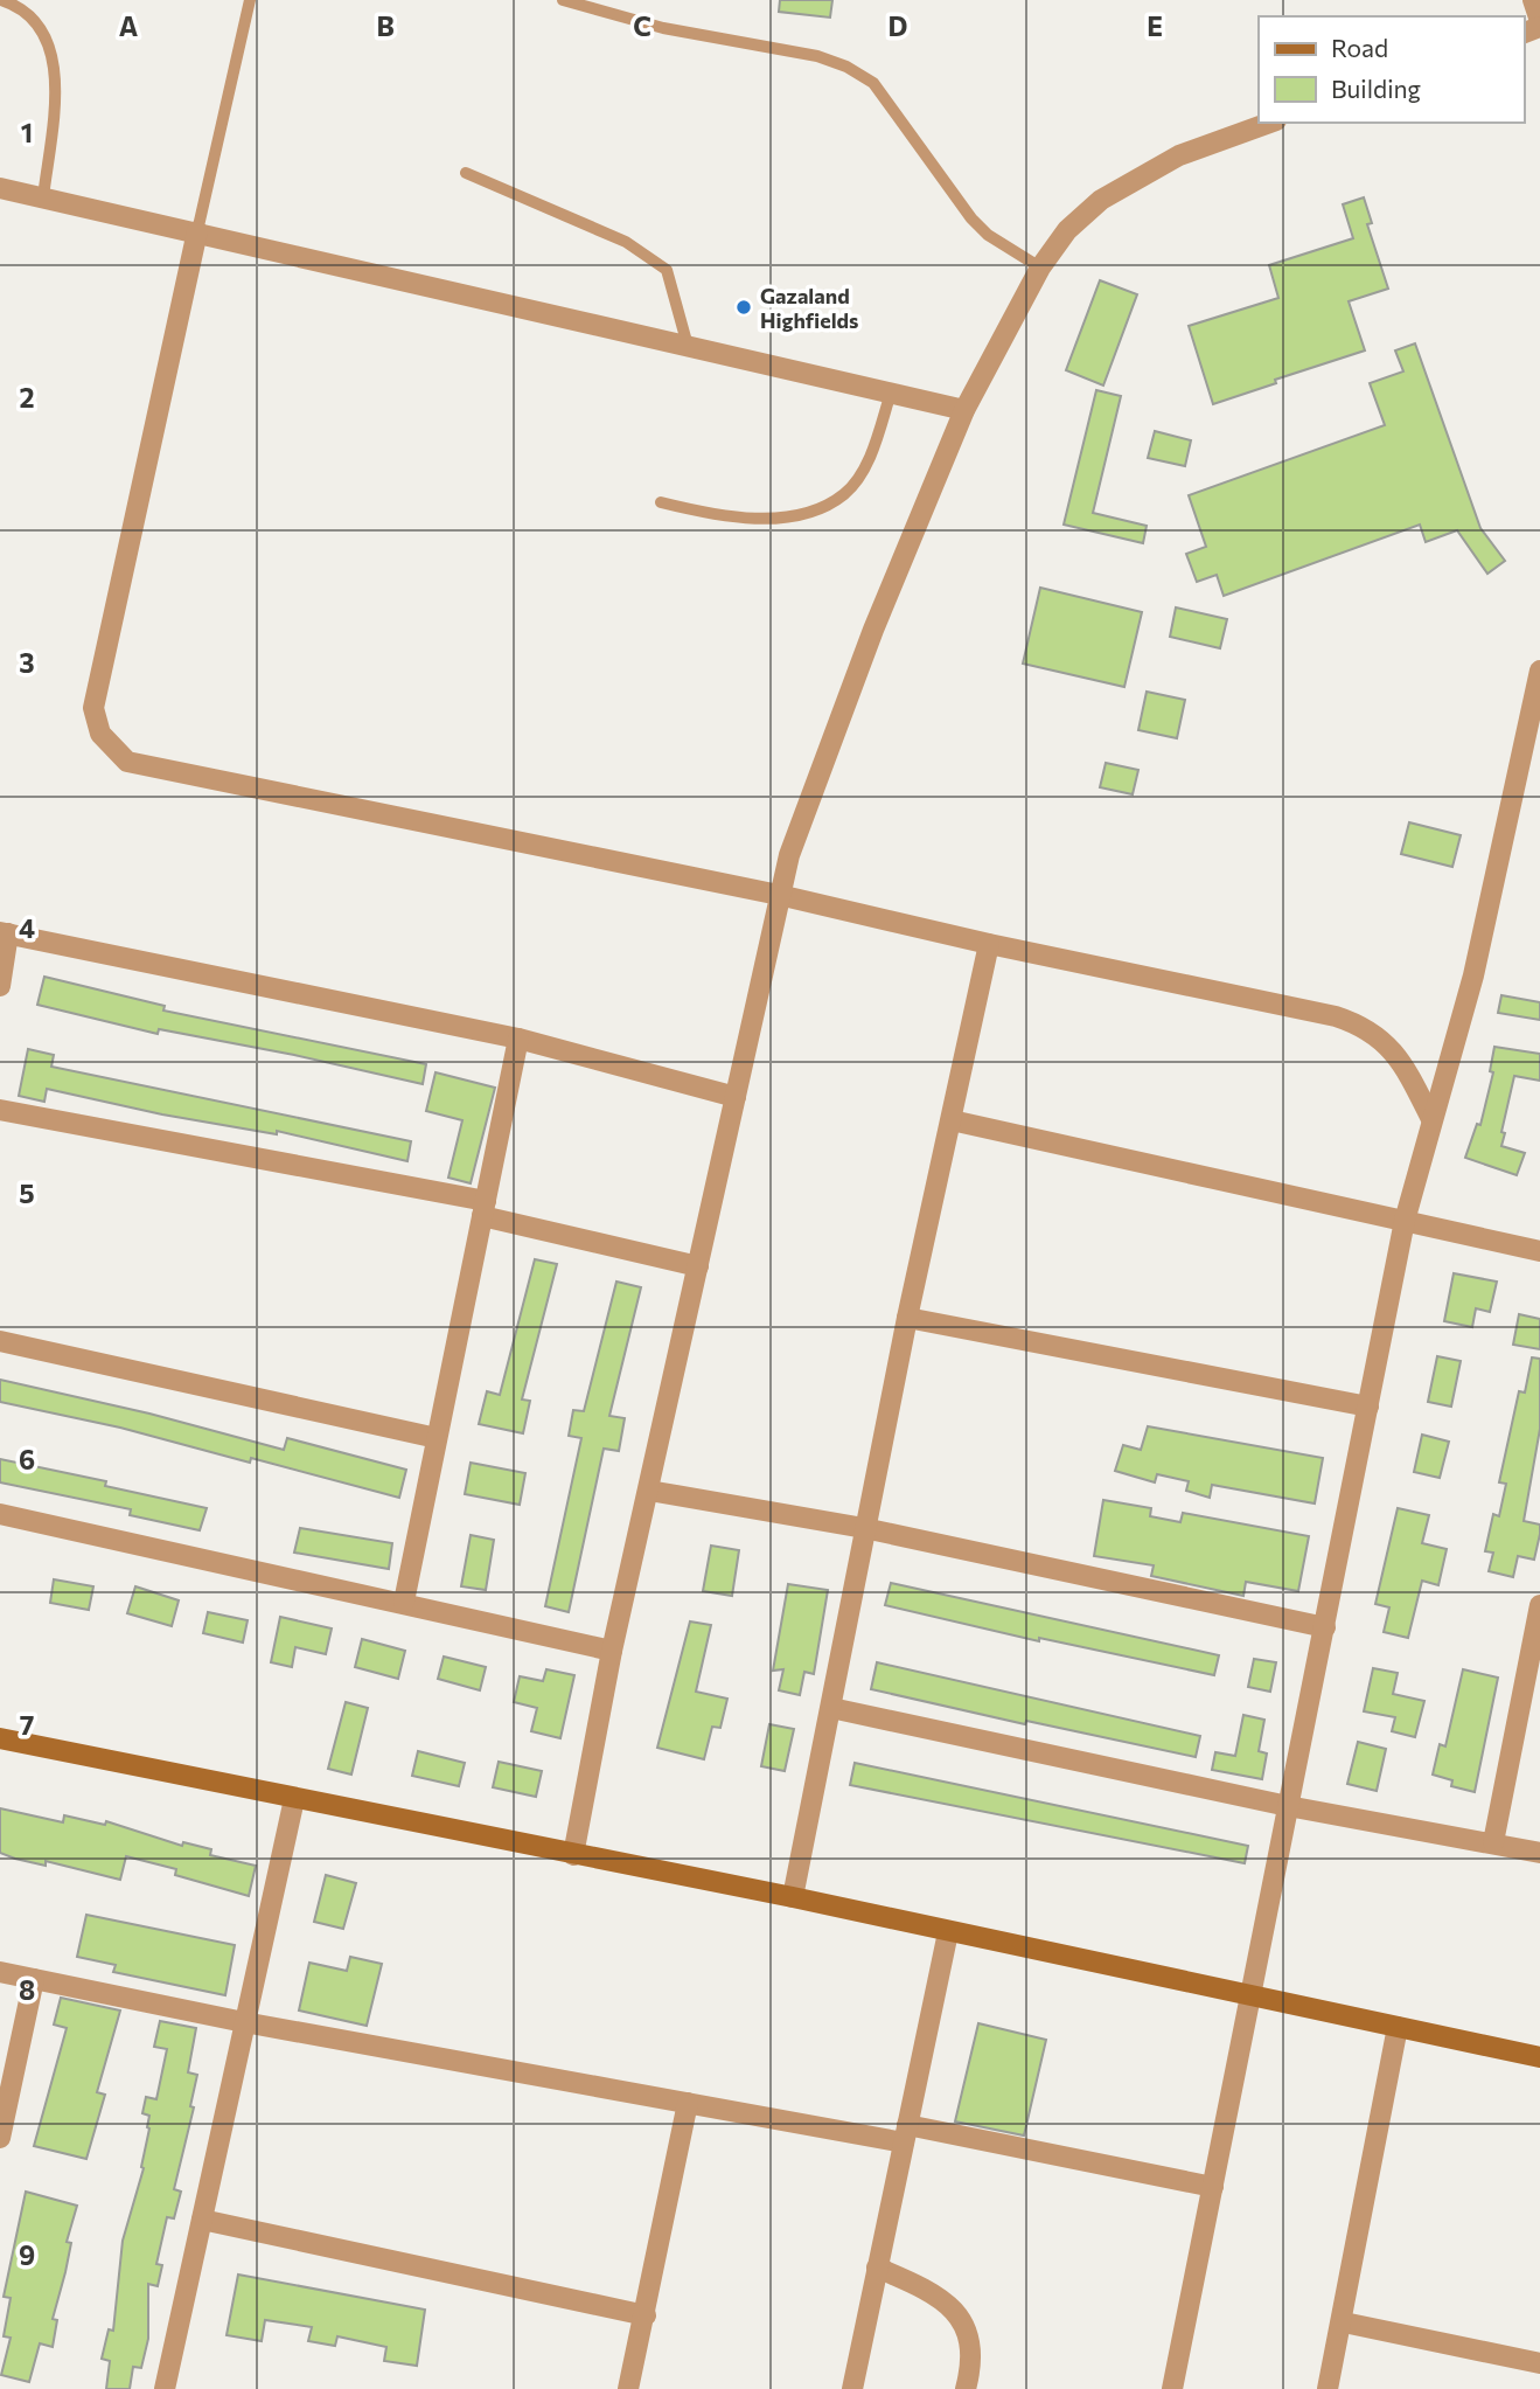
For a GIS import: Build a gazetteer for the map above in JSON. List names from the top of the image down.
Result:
{
  "places": ["Gazaland Highfields"],
  "legend": ["Road", "Building"],
  "grid": {
    "columns": [
      "A",
      "B",
      "C",
      "D",
      "E"
    ],
    "rows": [
      "1",
      "2",
      "3",
      "4",
      "5",
      "6",
      "7",
      "8",
      "9"
    ]
  }
}
